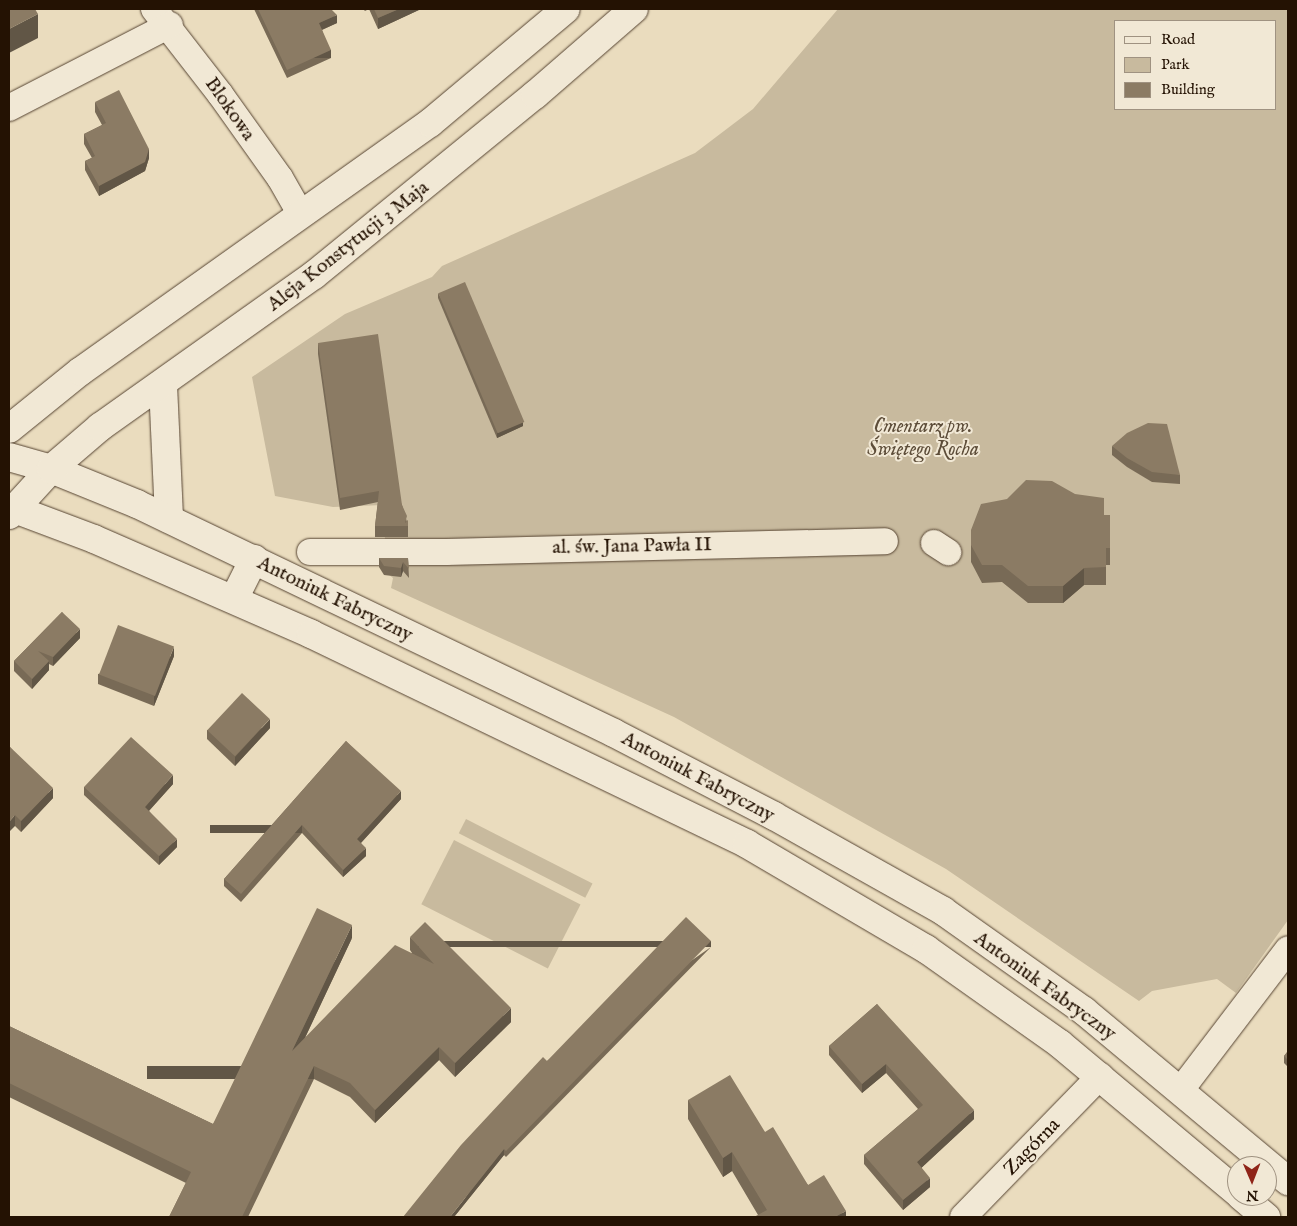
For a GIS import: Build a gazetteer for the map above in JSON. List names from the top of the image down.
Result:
{
  "streets": {
    "main road": ["Aleja Konstytucji 3 Maja", "Antoniuk Fabryczny"],
    "street": ["Blokowa", "al. św. Jana Pawła II", "Zagórna"]
  },
  "crossings": [
    ["Aleja Konstytucji 3 Maja", "Antoniuk Fabryczny"],
    ["Antoniuk Fabryczny", "Zagórna"]
  ],
  "parks": ["Cmentarz pw. Świętego Rocha"],
  "legend": ["Road", "Park", "Building"],
  "north": "bottom"
}
